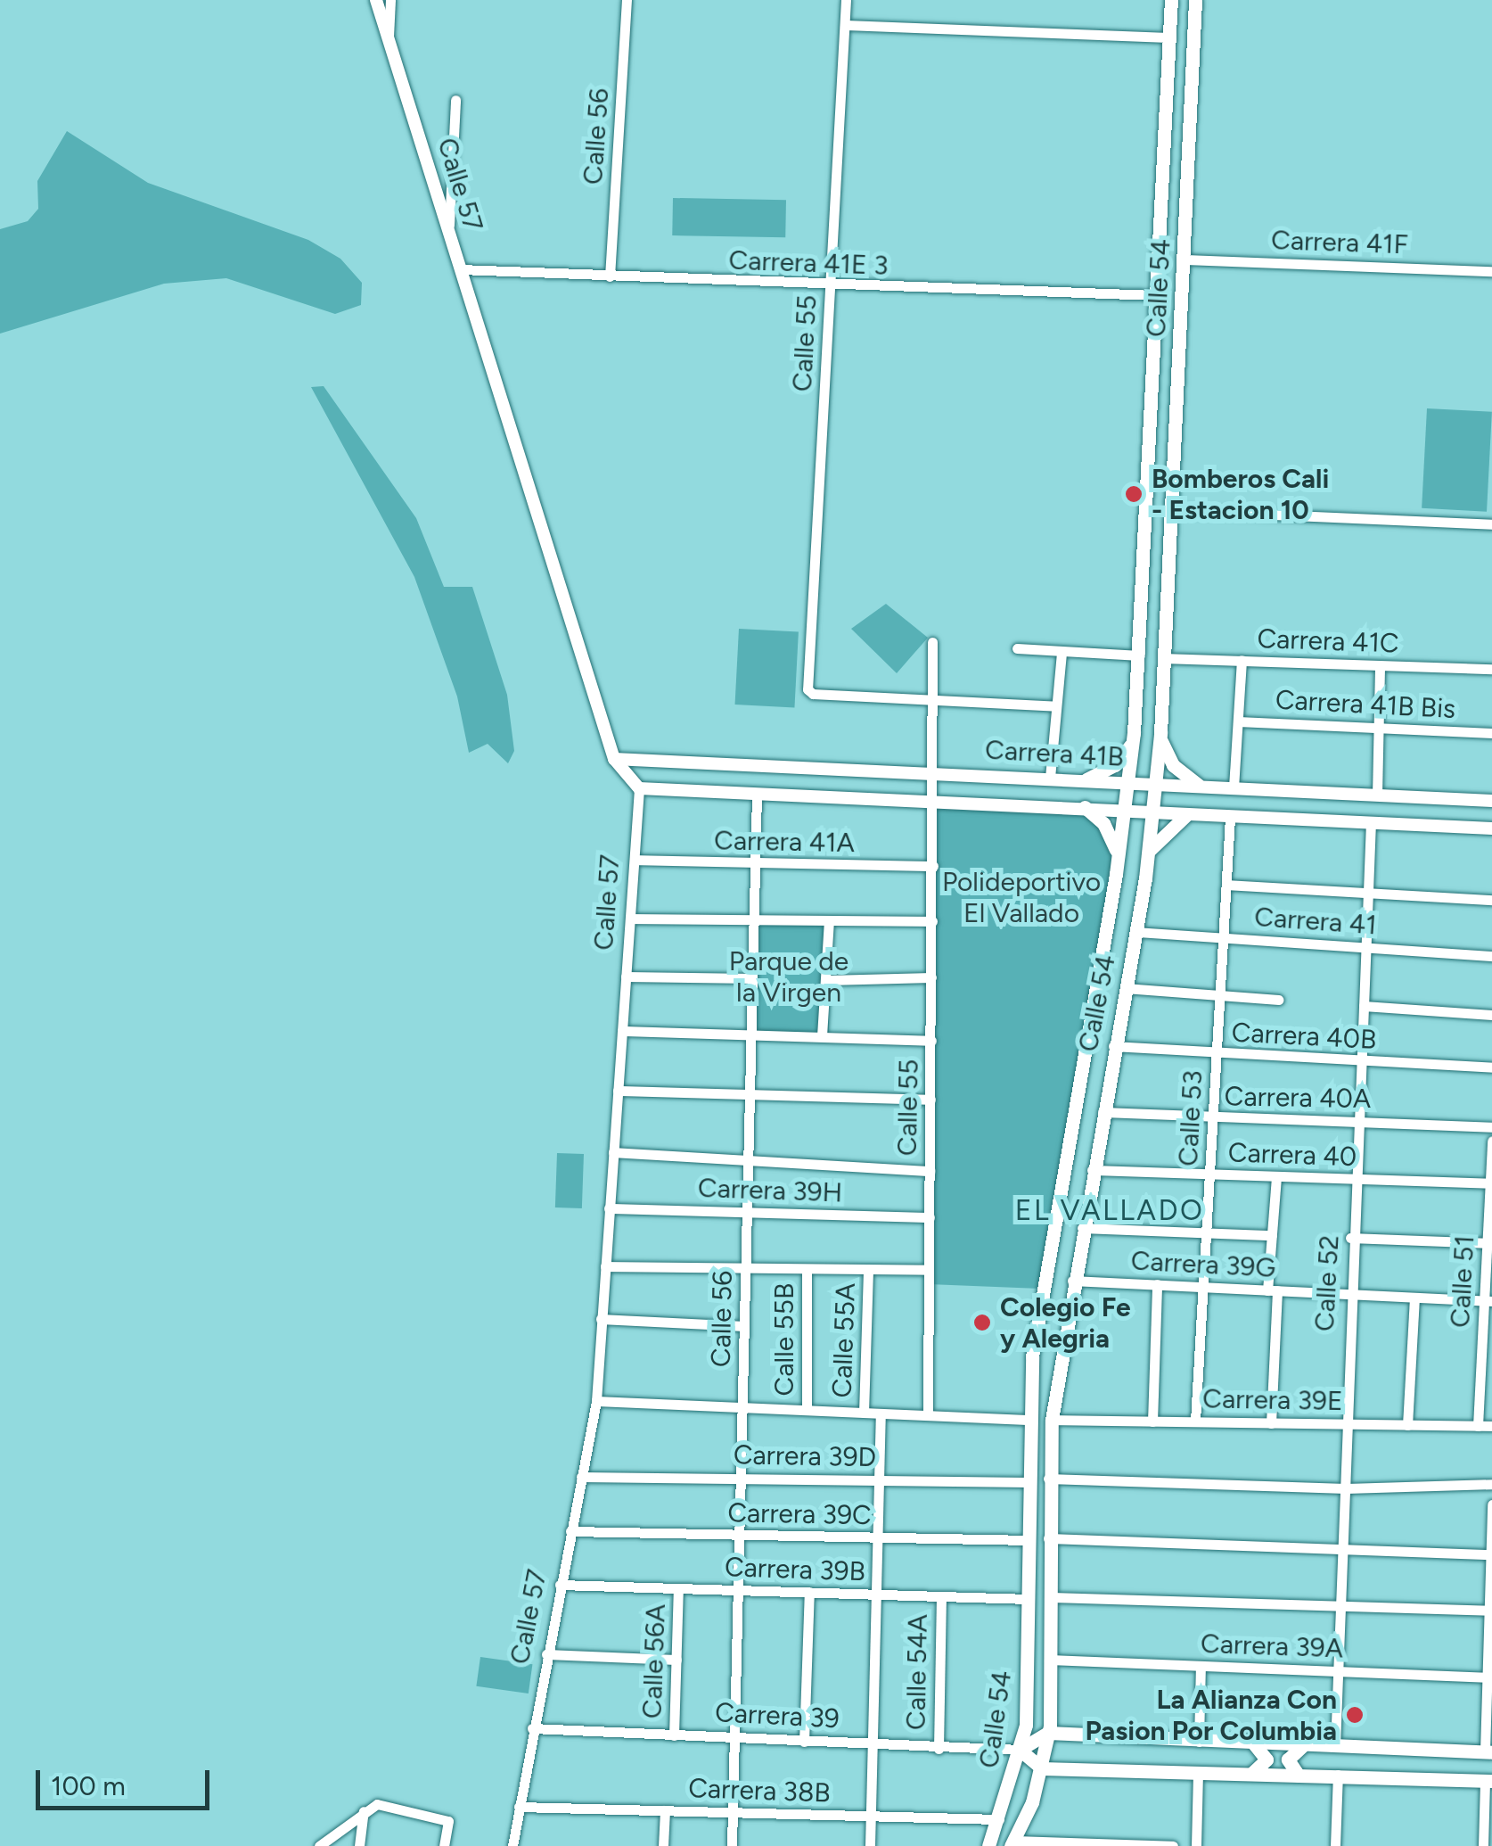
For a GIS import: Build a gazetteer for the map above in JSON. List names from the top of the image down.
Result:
{
  "streets": {
    "main road": ["Calle 54"],
    "street": [
      "Calle 56",
      "Calle 57",
      "Carrera 41F",
      "Carrera 41E 3",
      "Calle 55",
      "Carrera 41C",
      "Carrera 41B Bis",
      "Carrera 41B",
      "Carrera 41A",
      "Carrera 41",
      "Carrera 40B",
      "Carrera 40A",
      "Calle 53",
      "Carrera 40",
      "Carrera 39H",
      "Carrera 39G",
      "Calle 51",
      "Calle 52",
      "Calle 55B",
      "Calle 55A",
      "Carrera 39E",
      "Carrera 39D",
      "Carrera 39C",
      "Carrera 39B",
      "Carrera 39A",
      "Calle 56A",
      "Calle 54A",
      "Carrera 39",
      "Carrera 38B"
    ]
  },
  "crossings": [
    ["Calle 56", "Carrera 41E 3"],
    ["Calle 56", "Carrera 41B"],
    ["Calle 56", "Carrera 41A"],
    ["Calle 56", "Carrera 39H"],
    ["Calle 56", "Carrera 39D"],
    ["Calle 56", "Carrera 39C"],
    ["Calle 56", "Carrera 39B"],
    ["Calle 56", "Carrera 39"],
    ["Calle 56", "Carrera 38B"],
    ["Calle 57", "Carrera 41E 3"],
    ["Calle 57", "Carrera 41B"],
    ["Calle 57", "Carrera 41A"],
    ["Calle 57", "Carrera 39H"],
    ["Calle 57", "Carrera 39D"],
    ["Calle 57", "Carrera 39C"],
    ["Calle 57", "Carrera 39B"],
    ["Calle 57", "Carrera 39"],
    ["Calle 57", "Carrera 38B"],
    ["Carrera 41F", "Calle 54"],
    ["Carrera 41E 3", "Calle 54"],
    ["Carrera 41E 3", "Calle 55"],
    ["Calle 54", "Carrera 41C"],
    ["Calle 54", "Carrera 41B"],
    ["Calle 54", "Carrera 41"],
    ["Calle 54", "Carrera 40B"],
    ["Calle 54", "Carrera 40A"],
    ["Calle 54", "Carrera 40"],
    ["Calle 54", "Carrera 39G"],
    ["Calle 54", "Carrera 39E"],
    ["Calle 54", "Carrera 39D"],
    ["Calle 54", "Carrera 39C"],
    ["Calle 54", "Carrera 39B"],
    ["Calle 54", "Carrera 39A"],
    ["Calle 54", "Carrera 39"],
    ["Calle 54", "Carrera 38B"],
    ["Calle 55", "Carrera 41B"],
    ["Calle 55", "Carrera 41A"],
    ["Calle 55", "Carrera 39H"],
    ["Carrera 41B", "Calle 53"],
    ["Carrera 41B", "Calle 52"],
    ["Carrera 41", "Calle 53"],
    ["Carrera 41", "Calle 52"],
    ["Carrera 40B", "Calle 53"],
    ["Carrera 40B", "Calle 52"],
    ["Carrera 40A", "Calle 53"],
    ["Carrera 40A", "Calle 52"],
    ["Calle 53", "Carrera 40"],
    ["Calle 53", "Carrera 39G"],
    ["Calle 53", "Carrera 39E"],
    ["Carrera 40", "Calle 51"],
    ["Carrera 40", "Calle 52"],
    ["Carrera 39G", "Calle 51"],
    ["Carrera 39G", "Calle 52"],
    ["Calle 51", "Carrera 39E"],
    ["Calle 52", "Carrera 39E"],
    ["Calle 52", "Carrera 39A"],
    ["Carrera 39B", "Calle 56A"],
    ["Carrera 39B", "Calle 54A"],
    ["Calle 56A", "Carrera 39"],
    ["Calle 54A", "Carrera 39"]
  ],
  "districts": ["EL VALLADO"],
  "parks": ["Polideportivo El Vallado", "Parque de la Virgen"],
  "places": ["Bomberos Cali - Estacion 10", "Colegio Fe y Alegria", "La Alianza Con Pasion Por Columbia"],
  "scale_bar": "100 m"
}
